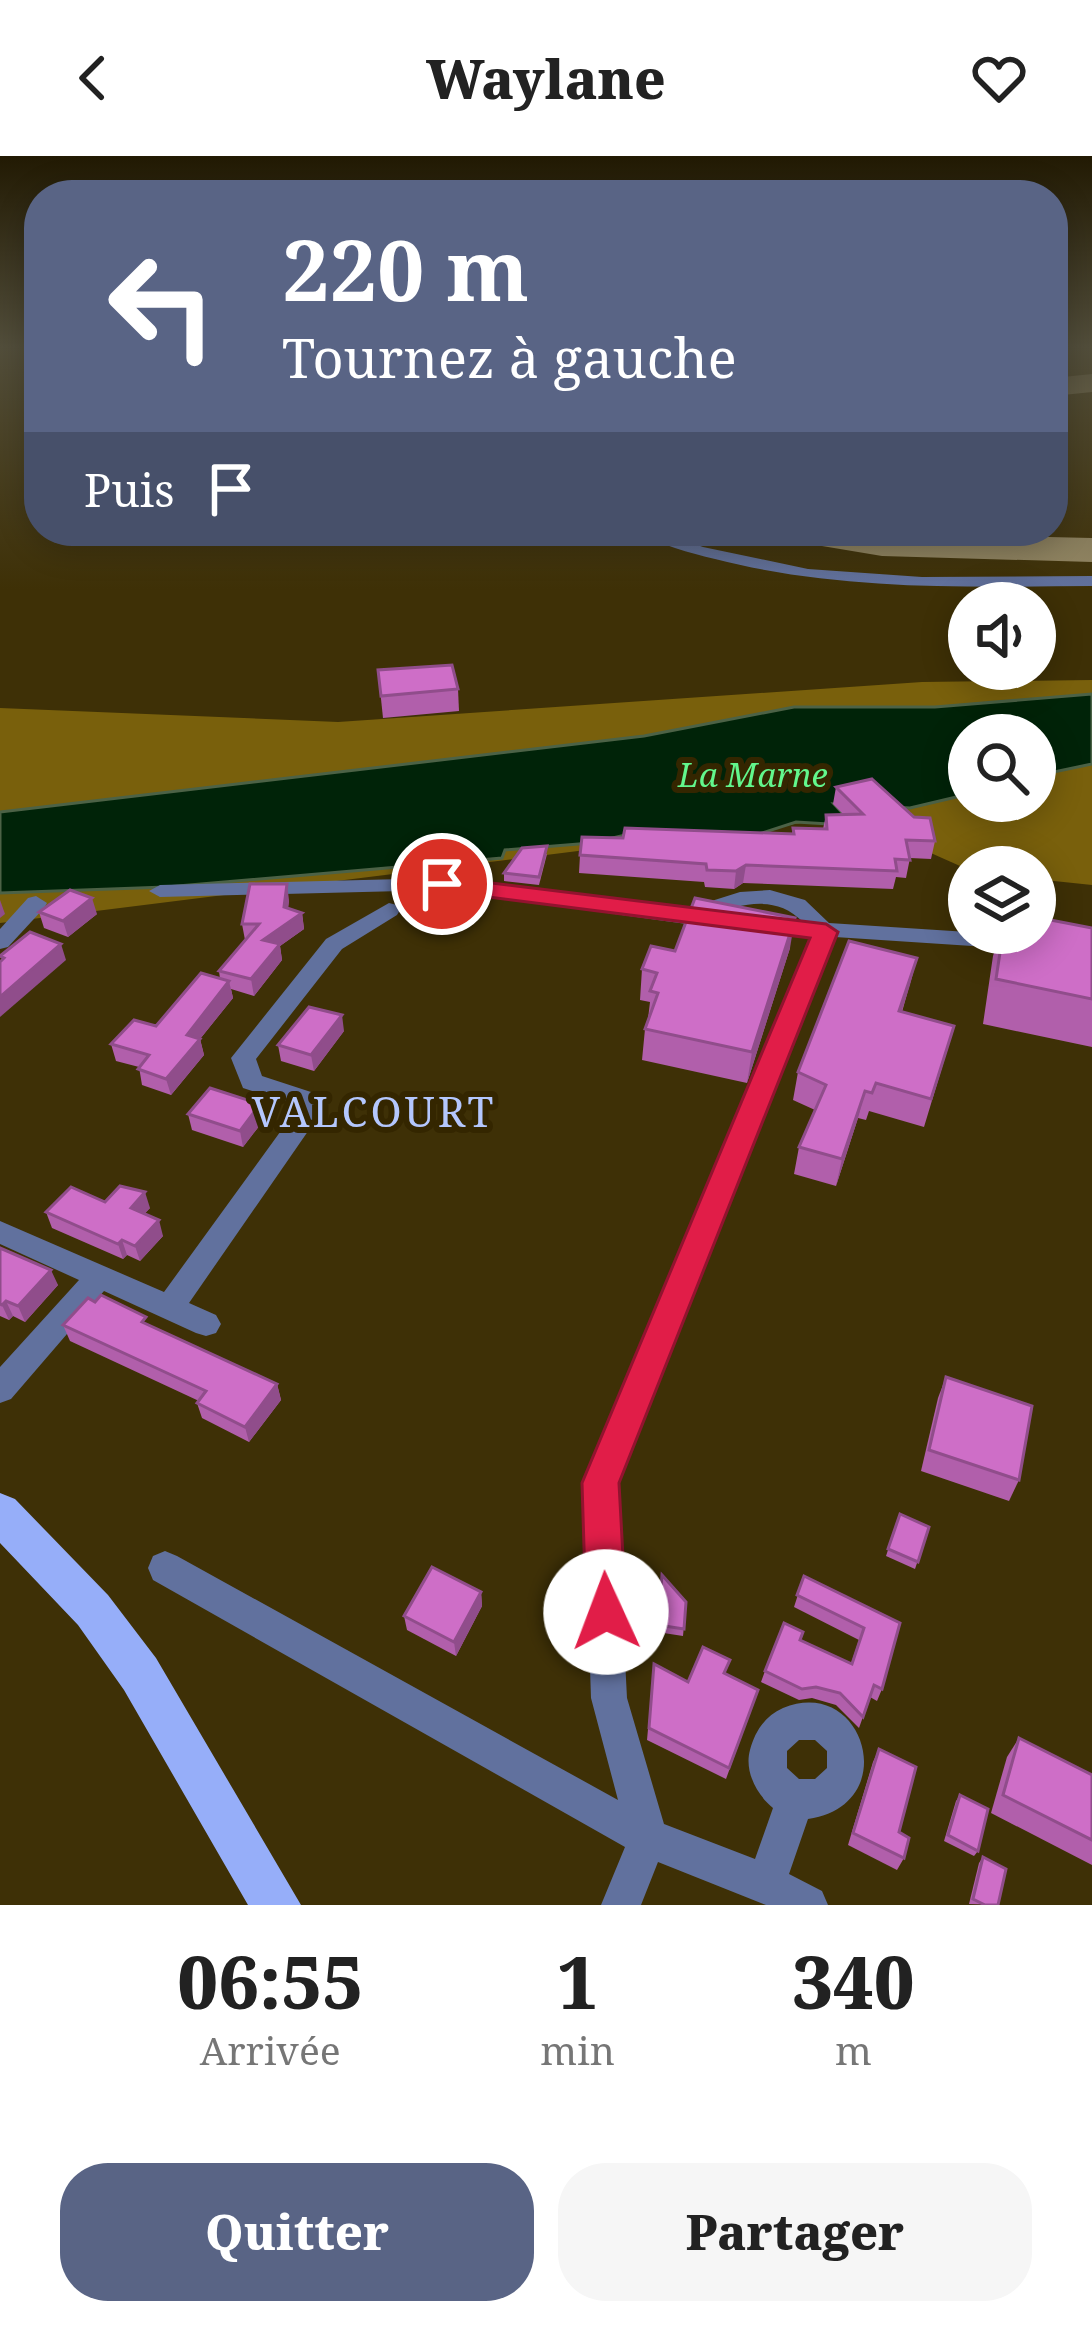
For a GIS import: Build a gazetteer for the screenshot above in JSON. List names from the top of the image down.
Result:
{
  "districts": ["VALCOURT"],
  "water": ["La Marne"],
  "page": {
    "header": "Waylane",
    "turn": ["220 m", "Tournez à gauche"],
    "then": "Puis",
    "eta": [
      "06:55",
      "Arrivée",
      "1",
      "min",
      "340",
      "m"
    ],
    "buttons": ["Quitter", "Partager"]
  }
}
